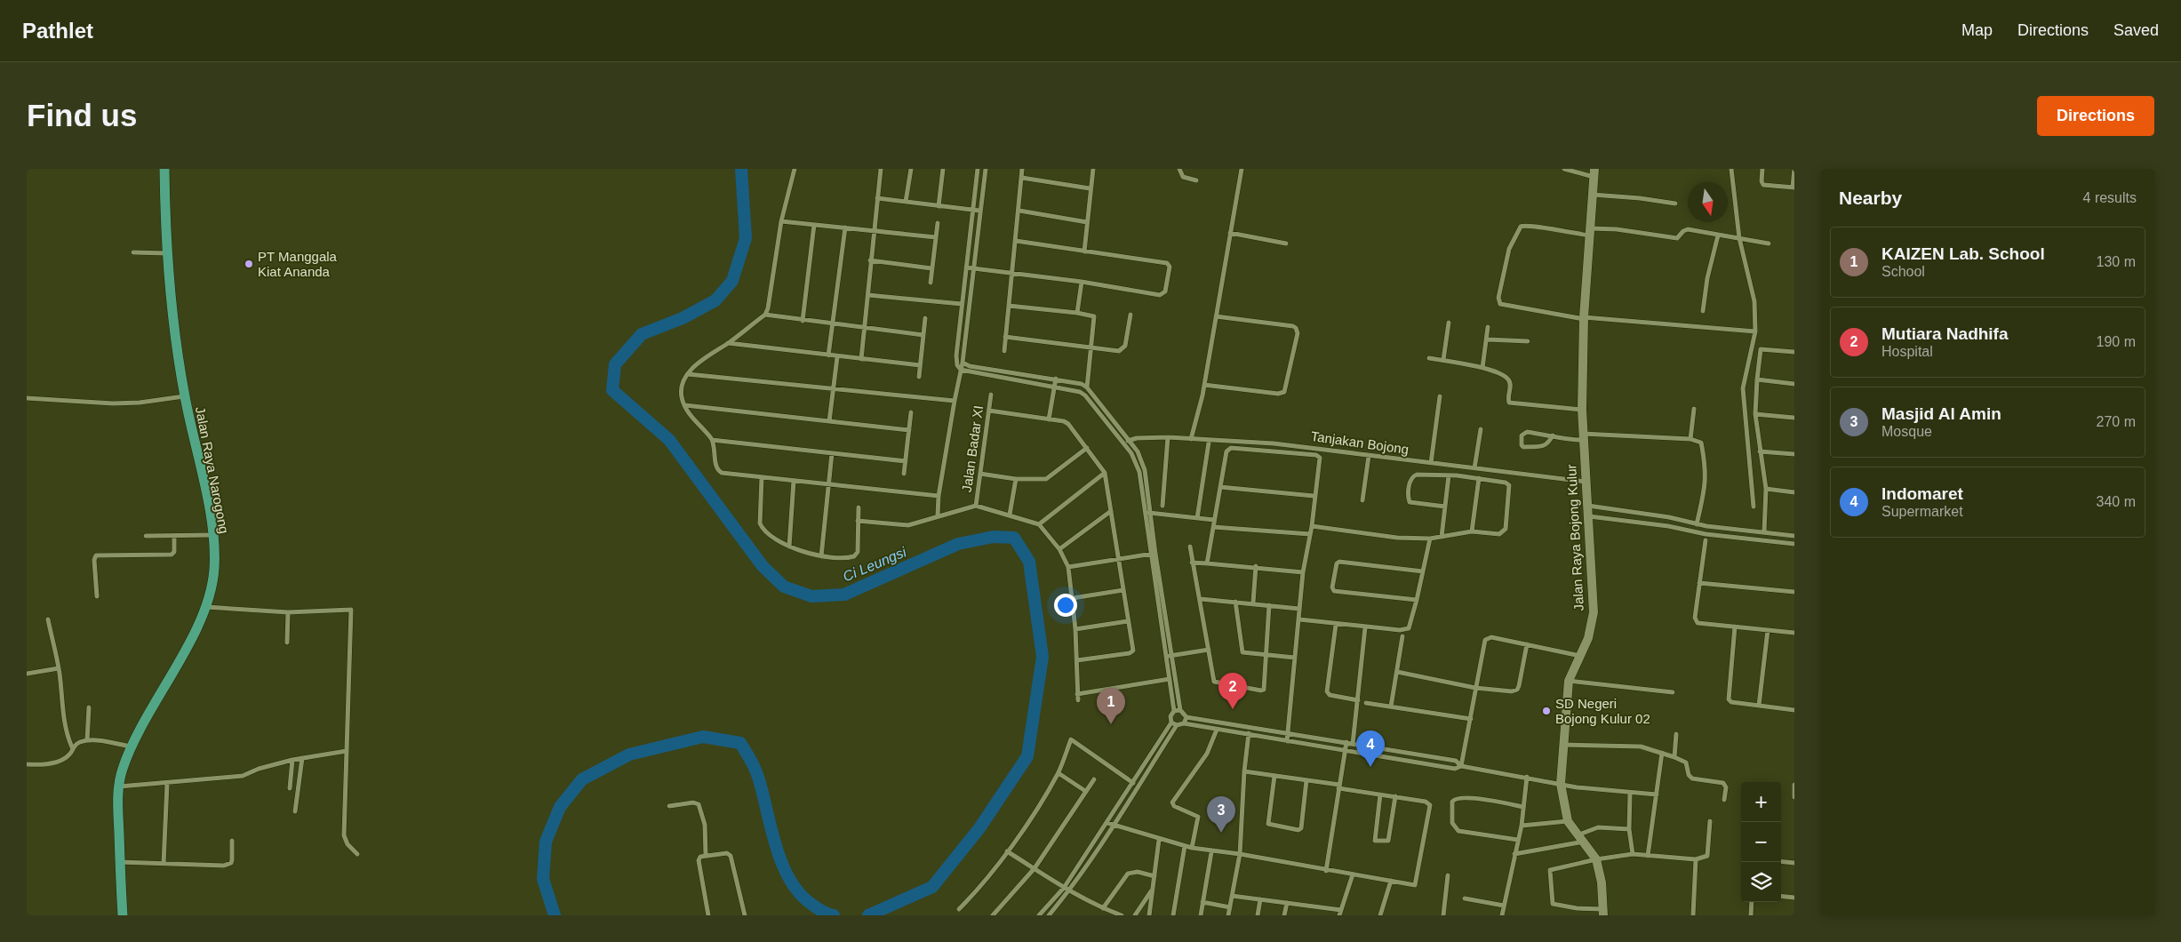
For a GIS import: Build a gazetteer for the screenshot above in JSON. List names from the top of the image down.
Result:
{
  "streets": {
    "main road": ["Jalan Raya Narogong", "Jalan Raya Bojong Kulur"],
    "street": ["Tanjakan Bojong", "Jalan Badar XI"]
  },
  "crossings": [
    ["Tanjakan Bojong", "Jalan Raya Bojong Kulur"]
  ],
  "water": ["Ci Leungsi"],
  "places": ["PT Manggala Kiat Ananda", "SD Negeri Bojong Kulur 02"],
  "north": "bottom",
  "page": {
    "header": "Pathlet",
    "nav": ["Map", "Directions", "Saved"],
    "buttons": "Directions",
    "title": "Find us",
    "heading": ["Nearby", "4 results"],
    "list": [
      {
        "mark": "1",
        "name": "KAIZEN Lab. School",
        "note": "School",
        "value": "130 m"
      },
      {
        "mark": "2",
        "name": "Mutiara Nadhifa",
        "note": "Hospital",
        "value": "190 m"
      },
      {
        "mark": "3",
        "name": "Masjid Al Amin",
        "note": "Mosque",
        "value": "270 m"
      },
      {
        "mark": "4",
        "name": "Indomaret",
        "note": "Supermarket",
        "value": "340 m"
      }
    ],
    "pins": [
      "2",
      "1",
      "4",
      "3"
    ],
    "map_buttons": ["+", "−"]
  }
}
